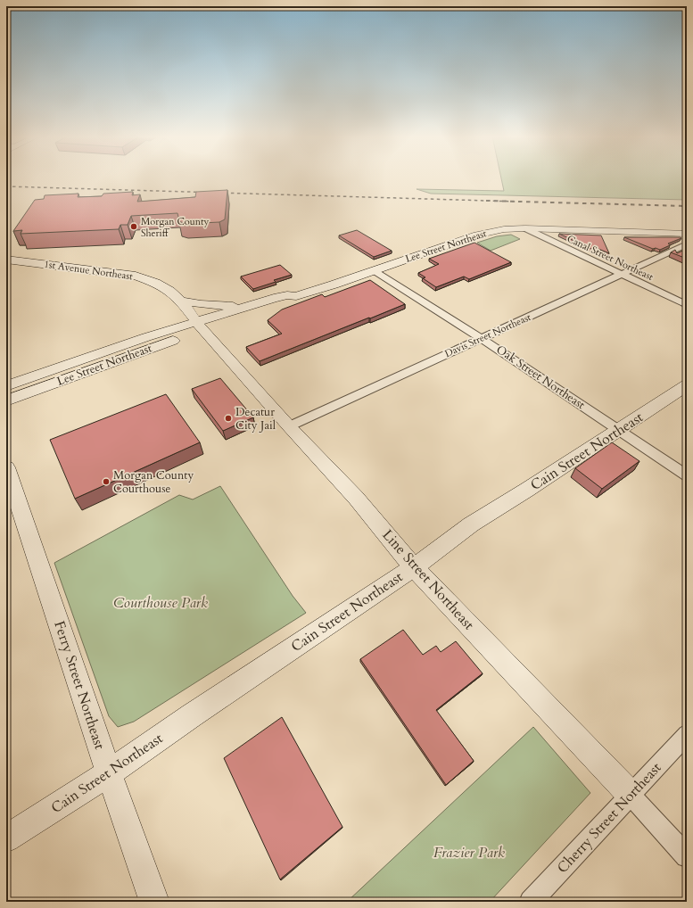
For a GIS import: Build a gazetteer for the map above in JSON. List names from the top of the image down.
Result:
{
  "streets": {
    "street": [
      "Lee Street Northeast",
      "Canal Street Northeast",
      "1st Avenue Northeast",
      "Davis Street Northeast",
      "Oak Street Northeast",
      "Cain Street Northeast",
      "Line Street Northeast",
      "Ferry Street Northeast",
      "Cherry Street Northeast"
    ]
  },
  "crossings": [
    ["Lee Street Northeast", "Canal Street Northeast"],
    ["Lee Street Northeast", "1st Avenue Northeast"],
    ["Lee Street Northeast", "Oak Street Northeast"],
    ["Lee Street Northeast", "Line Street Northeast"],
    ["Canal Street Northeast", "Davis Street Northeast"],
    ["1st Avenue Northeast", "Line Street Northeast"],
    ["Davis Street Northeast", "Oak Street Northeast"],
    ["Davis Street Northeast", "Line Street Northeast"],
    ["Oak Street Northeast", "Cain Street Northeast"],
    ["Cain Street Northeast", "Line Street Northeast"],
    ["Cain Street Northeast", "Ferry Street Northeast"],
    ["Line Street Northeast", "Cherry Street Northeast"]
  ],
  "parks": ["Courthouse Park", "Frazier Park"],
  "places": ["Morgan County Sheriff", "Decatur City Jail", "Morgan County Courthouse"]
}
